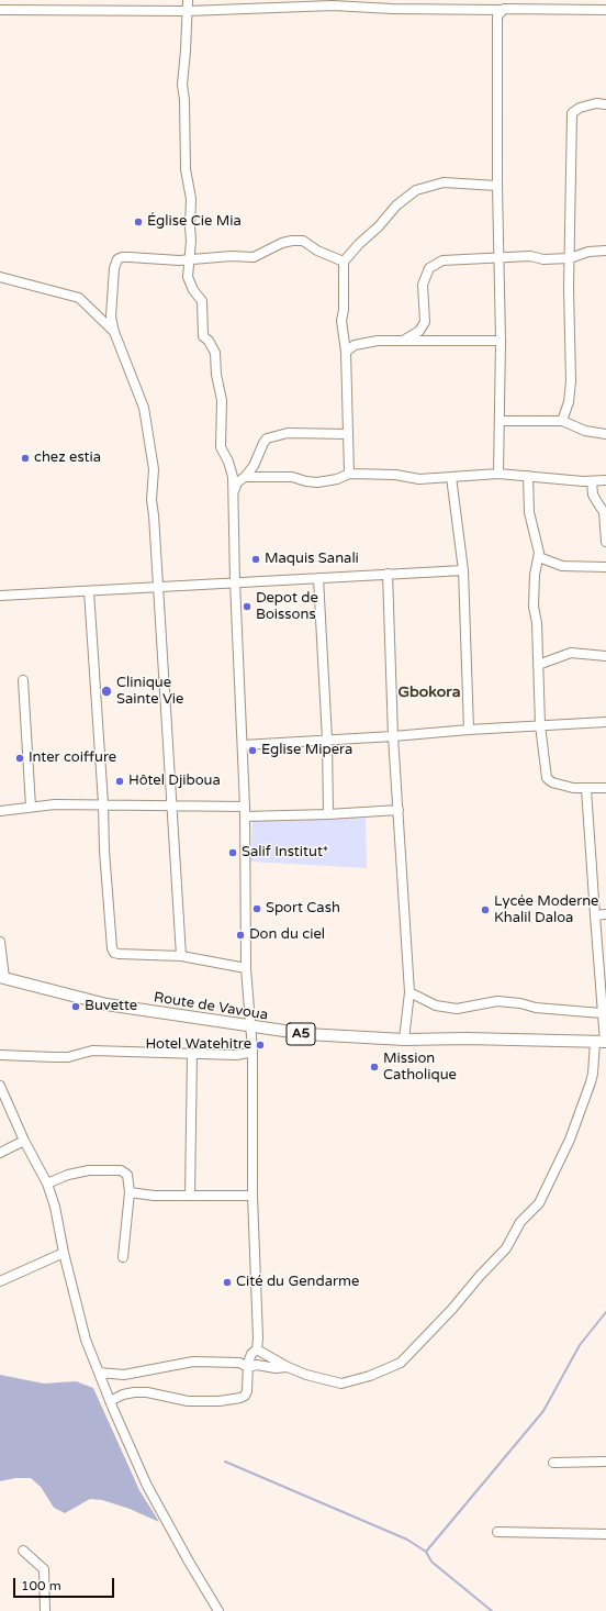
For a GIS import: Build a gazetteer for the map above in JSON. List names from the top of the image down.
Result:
{
  "streets": {
    "main road": ["Route de Vavoua", "A5"]
  },
  "districts": ["Gbokora"],
  "places": [
    "Église Cie Mia",
    "chez estia",
    "Maquis Sanali",
    "Depot de Boissons",
    "Clinique Sainte Vie",
    "Eglise Mipera",
    "Inter coiffure",
    "Hôtel Djiboua",
    "Salif Institut*",
    "Sport Cash",
    "Lycée Moderne Khalil Daloa",
    "Don du ciel",
    "Buvette",
    "Hotel Watehitre",
    "Mission Catholique",
    "Cité du Gendarme"
  ],
  "scale_bar": "100 m"
}
